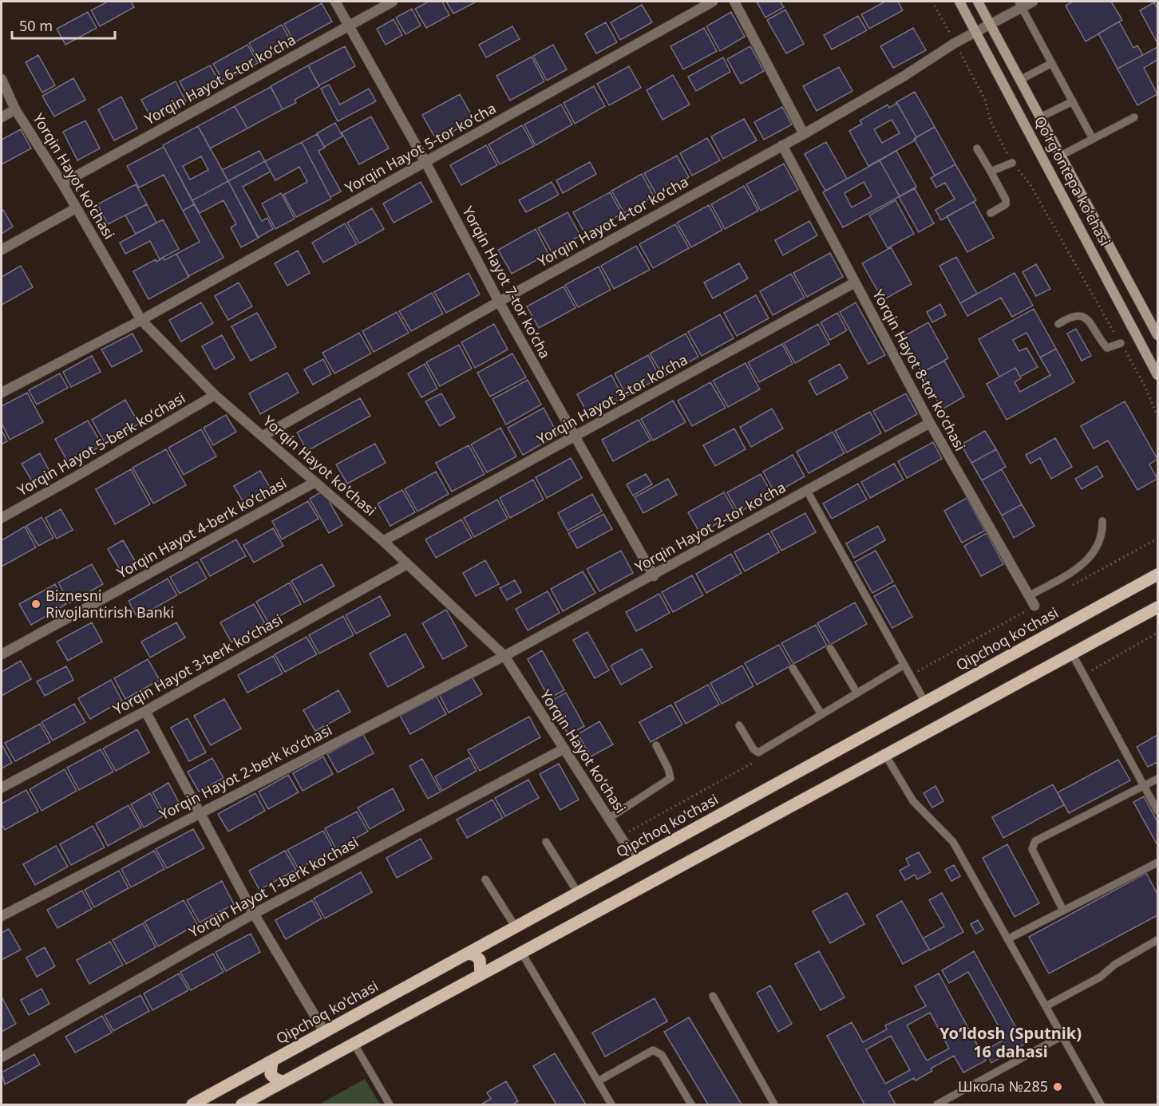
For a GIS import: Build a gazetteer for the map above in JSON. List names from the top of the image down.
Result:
{
  "streets": {
    "main road": ["Qoʻrgʻontepa koʻchasi", "Qipchoq ko'chasi"],
    "street": [
      "Yorqin Hayot 6-tor koʻcha",
      "Yorqin Hayot 5-tor koʻcha",
      "Yorqin Hayot ko'chasi",
      "Yorqin Hayot 4-tor koʻcha",
      "Yorqin Hayot 7-tor koʻcha",
      "Yorqin Hayot 8-tor koʻchasi",
      "Yorqin Hayot 3-tor koʻcha",
      "Yorqin Hayot 5-berk koʻchasi",
      "Yorqin Hayot 2-tor koʻcha",
      "Yorqin Hayot 4-berk koʻchasi",
      "Yorqin Hayot 3-berk koʻchasi",
      "Yorqin Hayot 2-berk koʻchasi",
      "Yorqin Hayot 1-berk koʻchasi"
    ]
  },
  "crossings": [
    ["Yorqin Hayot 6-tor koʻcha", "Yorqin Hayot ko'chasi"],
    ["Yorqin Hayot 6-tor koʻcha", "Yorqin Hayot 7-tor koʻcha"],
    ["Yorqin Hayot 5-tor koʻcha", "Yorqin Hayot ko'chasi"],
    ["Yorqin Hayot 5-tor koʻcha", "Yorqin Hayot 7-tor koʻcha"],
    ["Yorqin Hayot ko'chasi", "Yorqin Hayot 4-tor koʻcha"],
    ["Yorqin Hayot ko'chasi", "Yorqin Hayot 3-tor koʻcha"],
    ["Yorqin Hayot ko'chasi", "Yorqin Hayot 5-berk koʻchasi"],
    ["Yorqin Hayot ko'chasi", "Yorqin Hayot 2-tor koʻcha"],
    ["Yorqin Hayot ko'chasi", "Yorqin Hayot 4-berk koʻchasi"],
    ["Yorqin Hayot ko'chasi", "Qipchoq ko'chasi"],
    ["Yorqin Hayot ko'chasi", "Yorqin Hayot 3-berk koʻchasi"],
    ["Yorqin Hayot ko'chasi", "Yorqin Hayot 2-berk koʻchasi"],
    ["Yorqin Hayot ko'chasi", "Yorqin Hayot 1-berk koʻchasi"],
    ["Qoʻrgʻontepa koʻchasi", "Yorqin Hayot 4-tor koʻcha"],
    ["Yorqin Hayot 4-tor koʻcha", "Yorqin Hayot 7-tor koʻcha"],
    ["Yorqin Hayot 4-tor koʻcha", "Yorqin Hayot 8-tor koʻchasi"],
    ["Yorqin Hayot 7-tor koʻcha", "Yorqin Hayot 3-tor koʻcha"],
    ["Yorqin Hayot 7-tor koʻcha", "Yorqin Hayot 2-tor koʻcha"],
    ["Yorqin Hayot 8-tor koʻchasi", "Yorqin Hayot 3-tor koʻcha"],
    ["Yorqin Hayot 8-tor koʻchasi", "Yorqin Hayot 2-tor koʻcha"],
    ["Yorqin Hayot 2-tor koʻcha", "Yorqin Hayot 2-berk koʻchasi"]
  ],
  "districts": ["Yo‘ldosh (Sputnik) 16 dahasi"],
  "places": ["Biznesni Rivojlantirish Banki", "Школа №285"],
  "scale_bar": "50 m"
}
